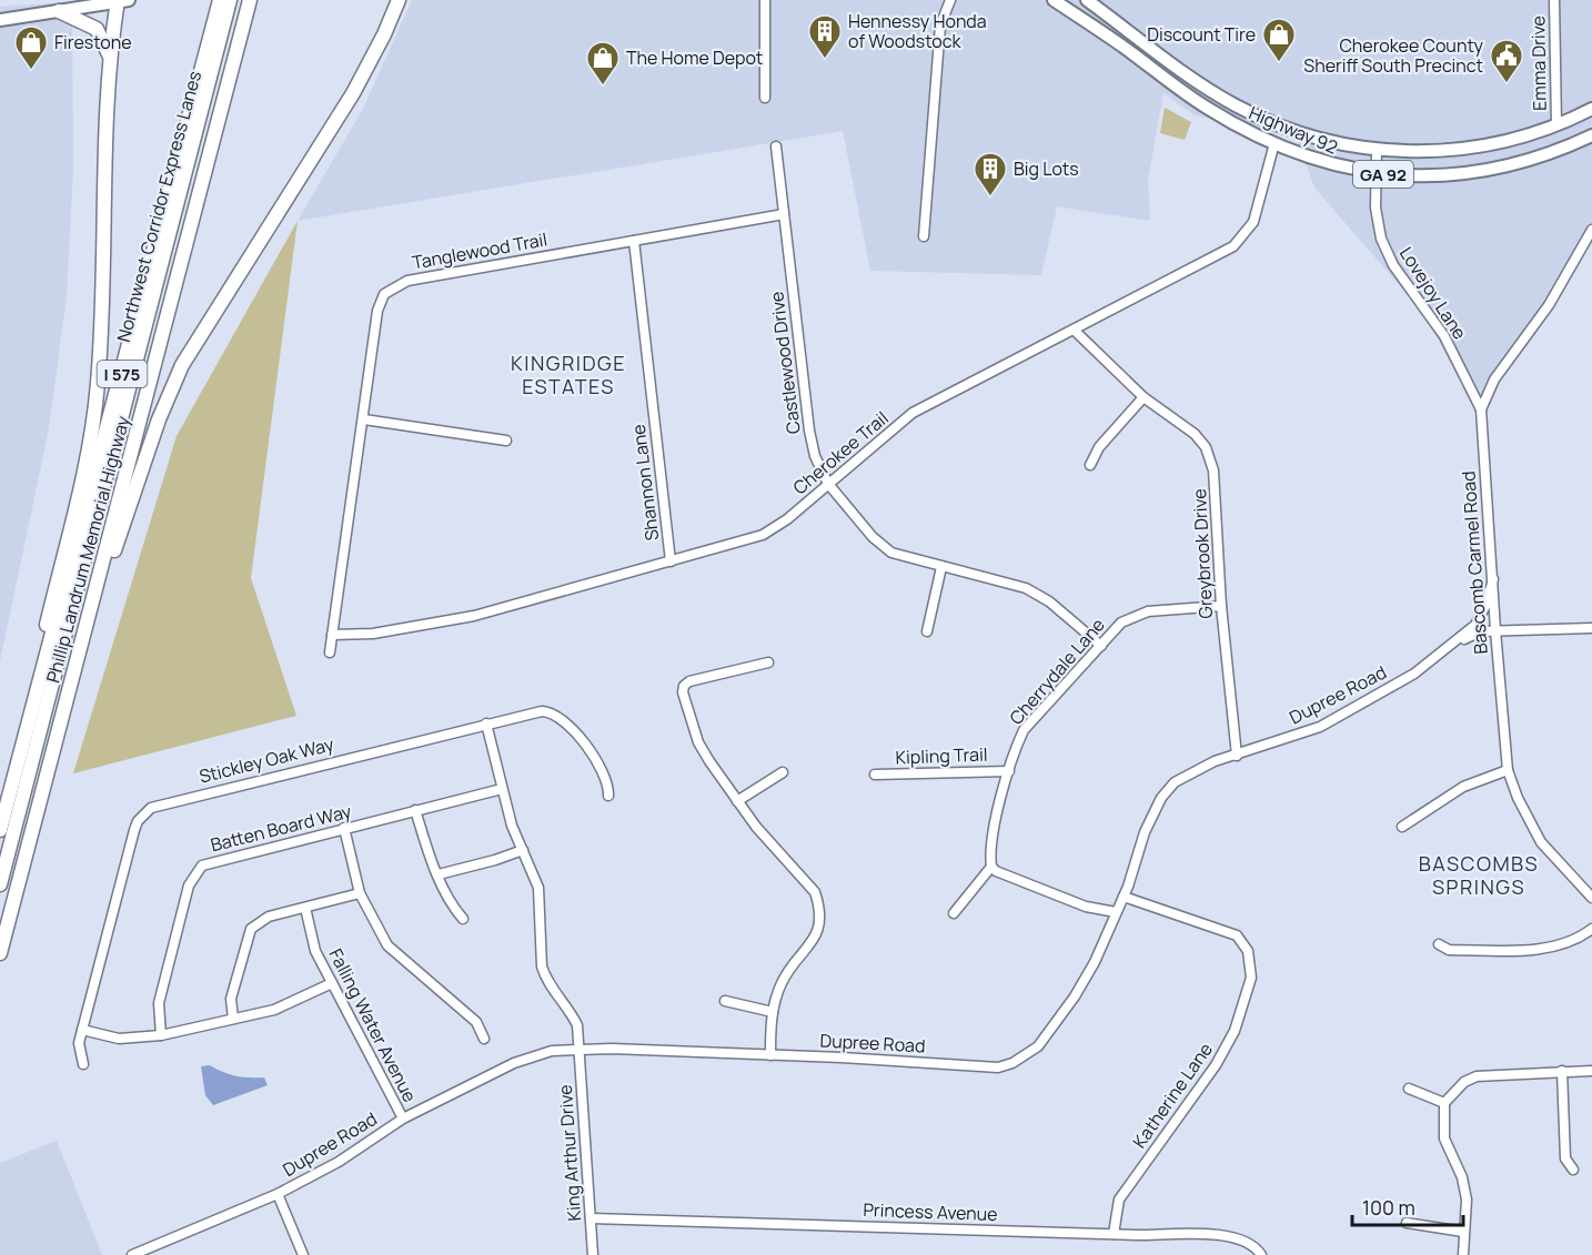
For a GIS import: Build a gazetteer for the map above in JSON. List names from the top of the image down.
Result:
{
  "streets": {
    "highway": ["Northwest Corridor Express Lanes", "I 575", "Phillip Landrum Memorial Highway"],
    "main road": ["Highway 92", "GA 92"],
    "street": [
      "Emma Drive",
      "Tanglewood Trail",
      "Lovejoy Lane",
      "Castlewood Drive",
      "Cherokee Trail",
      "Shannon Lane",
      "Greybrook Drive",
      "Bascomb Carmel Road",
      "Cherrydale Lane",
      "Dupree Road",
      "Kipling Trail",
      "Stickley Oak Way",
      "Batten Board Way",
      "Falling Water Avenue",
      "Katherine Lane",
      "King Arthur Drive",
      "Princess Avenue"
    ]
  },
  "crossings": [
    ["Emma Drive", "Highway 92"],
    ["Highway 92", "Lovejoy Lane"],
    ["Highway 92", "Cherokee Trail"],
    ["Tanglewood Trail", "Castlewood Drive"],
    ["Tanglewood Trail", "Cherokee Trail"],
    ["Tanglewood Trail", "Shannon Lane"],
    ["Lovejoy Lane", "Bascomb Carmel Road"],
    ["Castlewood Drive", "Cherokee Trail"],
    ["Castlewood Drive", "Cherrydale Lane"],
    ["Cherokee Trail", "Shannon Lane"],
    ["Cherokee Trail", "Greybrook Drive"],
    ["Greybrook Drive", "Cherrydale Lane"],
    ["Greybrook Drive", "Dupree Road"],
    ["Bascomb Carmel Road", "Dupree Road"],
    ["Cherrydale Lane", "Kipling Trail"],
    ["Dupree Road", "Falling Water Avenue"],
    ["Dupree Road", "Katherine Lane"],
    ["Dupree Road", "King Arthur Drive"],
    ["Stickley Oak Way", "King Arthur Drive"],
    ["Batten Board Way", "King Arthur Drive"],
    ["Katherine Lane", "Princess Avenue"],
    ["King Arthur Drive", "Princess Avenue"]
  ],
  "districts": ["KINGRIDGE ESTATES", "BASCOMBS SPRINGS"],
  "places": {
    "building": ["Hennessy Honda of Woodstock", "Big Lots"],
    "shop": ["Discount Tire", "Firestone", "The Home Depot"],
    "public building": ["Cherokee County Sheriff South Precinct"]
  },
  "scale_bar": "100 m"
}
